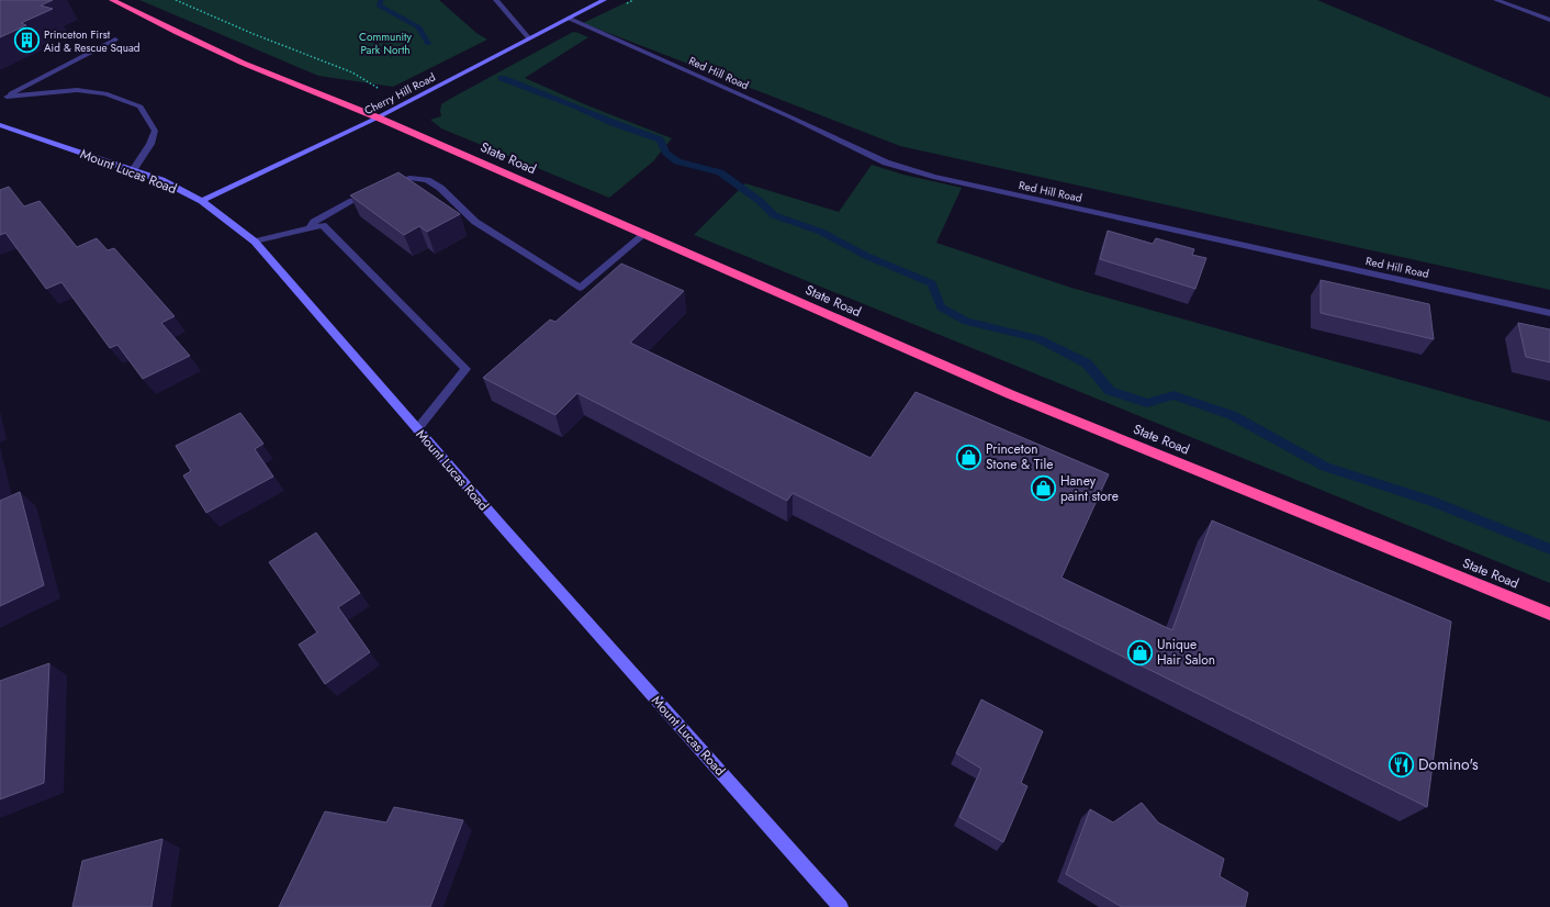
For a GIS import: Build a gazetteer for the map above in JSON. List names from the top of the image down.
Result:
{
  "streets": {
    "highway": ["State Road"],
    "street": ["Red Hill Road", "Cherry Hill Road", "Mount Lucas Road"]
  },
  "crossings": [
    ["Red Hill Road", "Cherry Hill Road"],
    ["Cherry Hill Road", "State Road"],
    ["Cherry Hill Road", "Mount Lucas Road"]
  ],
  "parks": ["Community Park North"],
  "places": {
    "building": ["Princeton First Aid & Rescue Squad"],
    "shop": ["Princeton Stone & Tile", "Haney paint store", "Unique Hair Salon"],
    "restaurant": ["Domino's"]
  }
}
